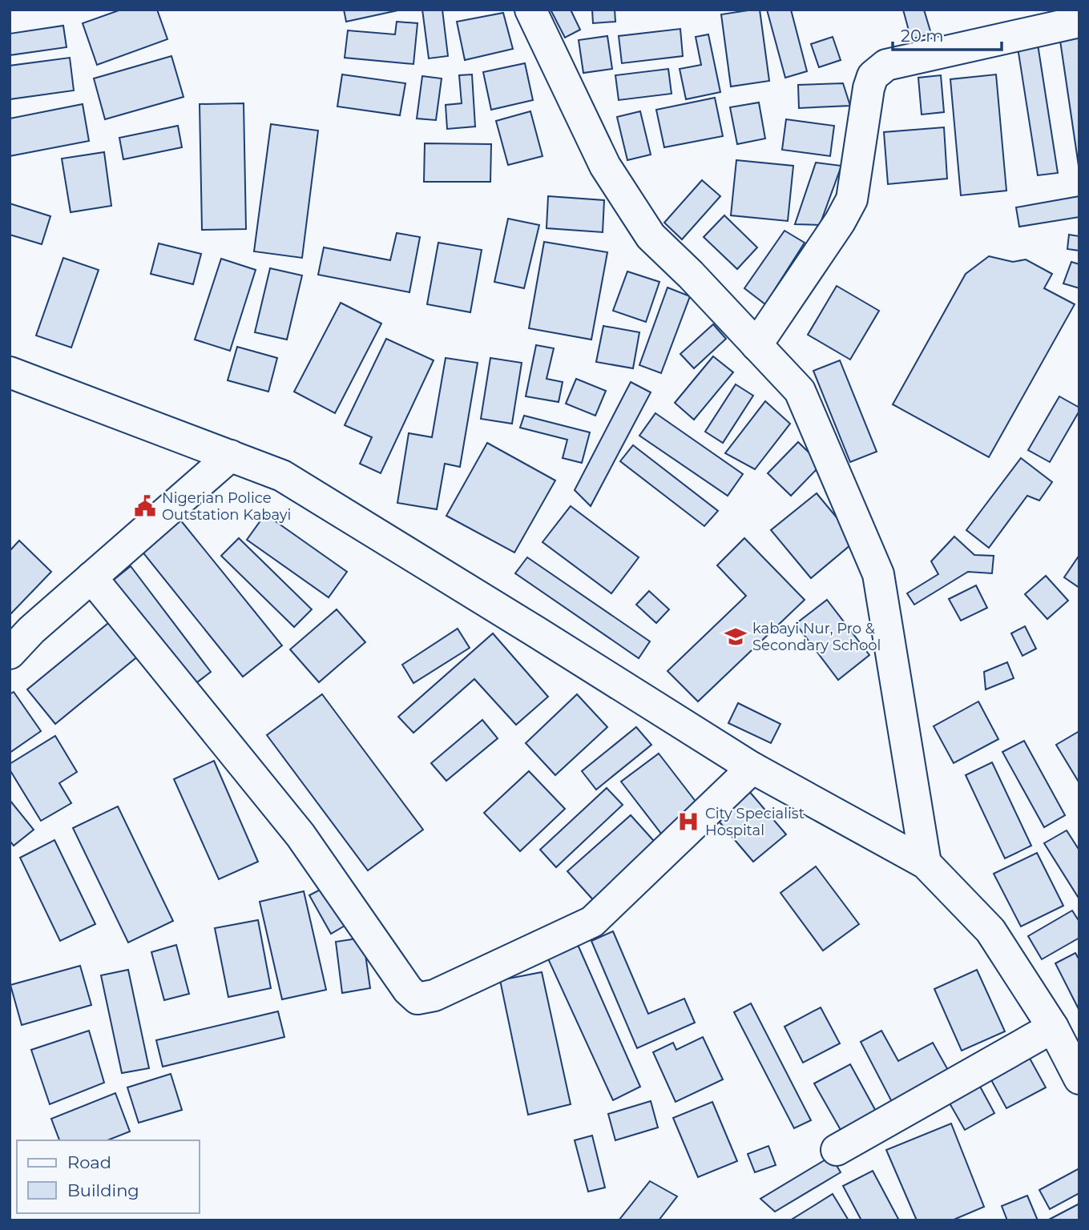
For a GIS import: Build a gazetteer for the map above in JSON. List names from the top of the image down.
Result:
{
  "places": {
    "public building": ["Nigerian Police Outstation Kabayi"],
    "school or university": ["kabayi Nur, Pro & Secondary School"],
    "hospital": ["City Specialist Hospital"]
  },
  "legend": ["Road", "Building"],
  "scale_bar": "20 m"
}
